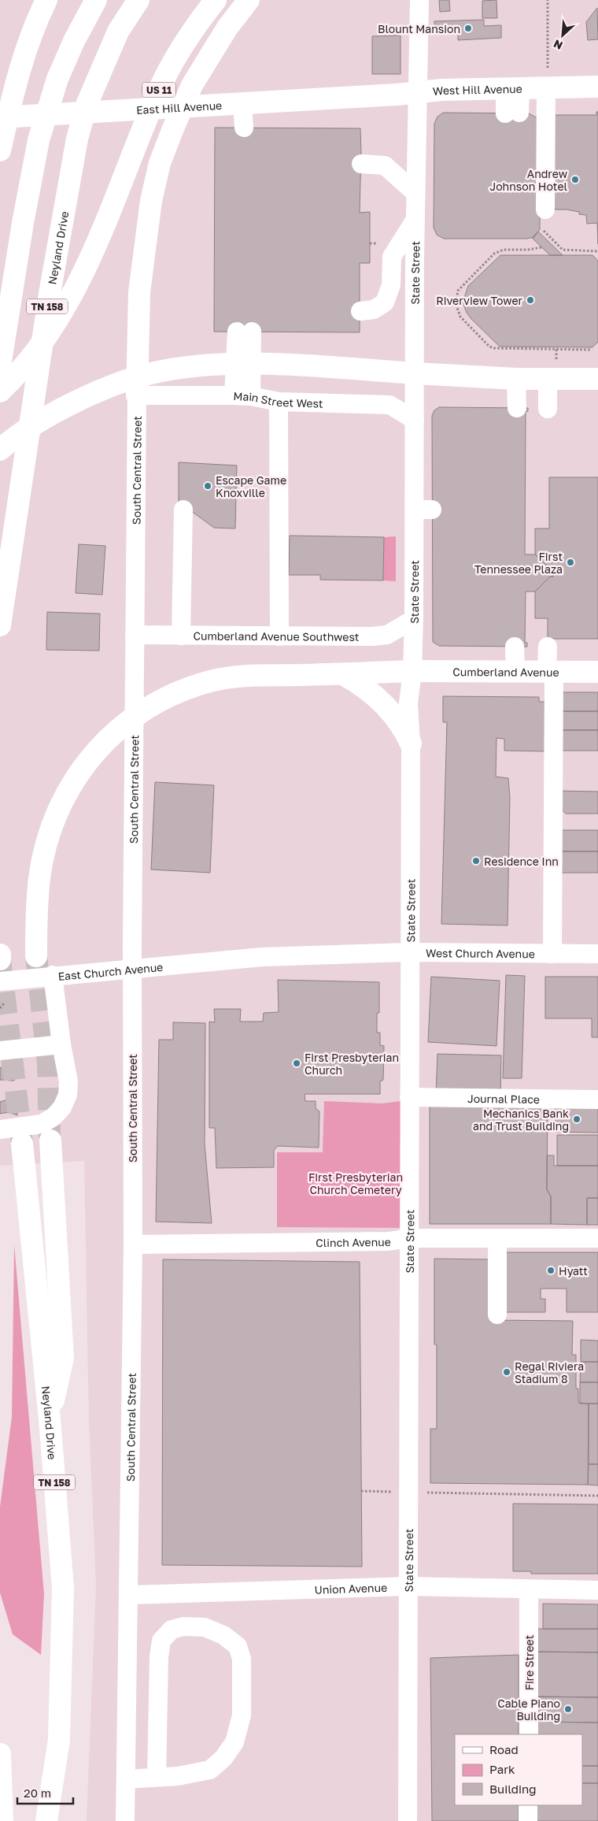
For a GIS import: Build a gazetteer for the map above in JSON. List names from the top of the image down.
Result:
{
  "streets": {
    "main road": [
      "West Hill Avenue",
      "US 11",
      "East Hill Avenue",
      "Neyland Drive",
      "TN 158",
      "Cumberland Avenue"
    ],
    "street": [
      "State Street",
      "Main Street West",
      "South Central Street",
      "Cumberland Avenue Southwest",
      "West Church Avenue",
      "East Church Avenue",
      "Journal Place",
      "Clinch Avenue",
      "Union Avenue",
      "Fire Street"
    ]
  },
  "crossings": [
    ["West Hill Avenue", "East Hill Avenue"],
    ["West Hill Avenue", "State Street"],
    ["State Street", "Main Street West"],
    ["State Street", "Cumberland Avenue Southwest"],
    ["State Street", "Cumberland Avenue"],
    ["State Street", "West Church Avenue"],
    ["State Street", "Journal Place"],
    ["State Street", "Clinch Avenue"],
    ["State Street", "Union Avenue"],
    ["Main Street West", "South Central Street"],
    ["South Central Street", "Cumberland Avenue Southwest"],
    ["South Central Street", "Clinch Avenue"],
    ["South Central Street", "Union Avenue"],
    ["West Church Avenue", "East Church Avenue"],
    ["Union Avenue", "Fire Street"]
  ],
  "parks": ["First Presbyterian Church Cemetery"],
  "places": [
    "Blount Mansion",
    "Andrew Johnson Hotel",
    "Riverview Tower",
    "Escape Game Knoxville",
    "First Tennessee Plaza",
    "Residence Inn",
    "First Presbyterian Church",
    "Mechanics Bank and Trust Building",
    "Hyatt",
    "Regal Riviera Stadium 8",
    "Cable Piano Building"
  ],
  "legend": ["Road", "Park", "Building"],
  "scale_bar": "20 m",
  "north": "bottom left"
}
